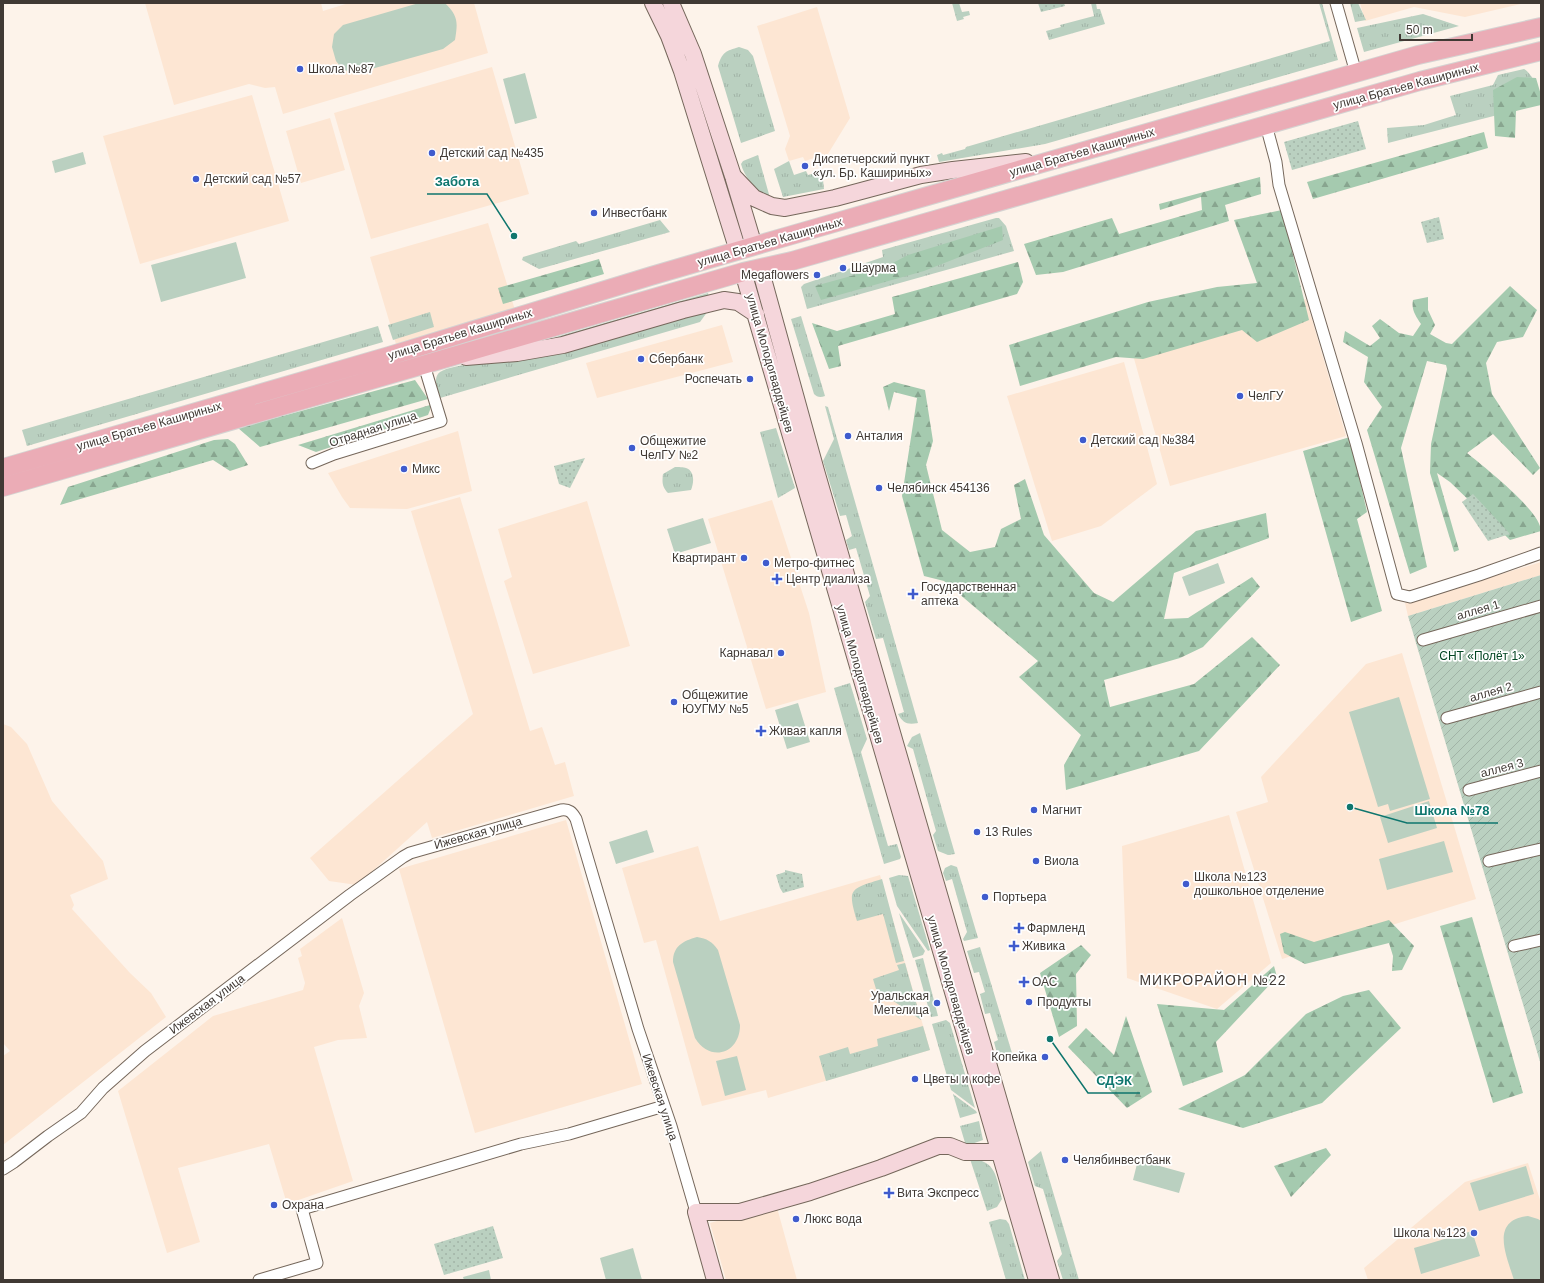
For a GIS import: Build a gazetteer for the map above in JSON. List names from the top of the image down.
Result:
{
  "streets": {
    "main road": ["улица Братьев Кашириных", "улица Молодогвардейцев", "Ижевская улица"],
    "street": [
      "Отрадная улица",
      "аллея 1",
      "аллея 2",
      "аллея 3"
    ]
  },
  "crossings": [
    ["улица Братьев Кашириных", "улица Молодогвардейцев"],
    ["улица Братьев Кашириных", "Отрадная улица"]
  ],
  "districts": ["МИКРОРАЙОН №22"],
  "parks": ["СНТ «Полёт 1»"],
  "places": {
    "other": [
      "Школа №87",
      "Детский сад №435",
      "Диспетчерский пункт «ул. Бр. Кашириных»",
      "Детский сад №57",
      "Инвестбанк",
      "Забота",
      "Шаурма",
      "Megaflowers",
      "Сбербанк",
      "Роспечать",
      "ЧелГУ",
      "Анталия",
      "Детский сад №384",
      "Общежитие ЧелГУ №2",
      "Микс",
      "Челябинск 454136",
      "Квартирант",
      "Метро-фитнес",
      "Карнавал",
      "Общежитие ЮУГМУ №5",
      "Школа №78",
      "Магнит",
      "13 Rules",
      "Виола",
      "Школа №123 дошкольное отделение",
      "Портьера",
      "Продукты",
      "Уральская Метелица",
      "СДЭК",
      "Копейка",
      "Цветы и кофе",
      "Челябинвестбанк",
      "Охрана",
      "Люкс вода",
      "Школа №123"
    ],
    "health": [
      "Центр диализа",
      "Государственная аптека",
      "Живая капля",
      "Фармленд",
      "Живика",
      "ОАС",
      "Вита Экспресс"
    ]
  },
  "scale_bar": "50 m"
}
